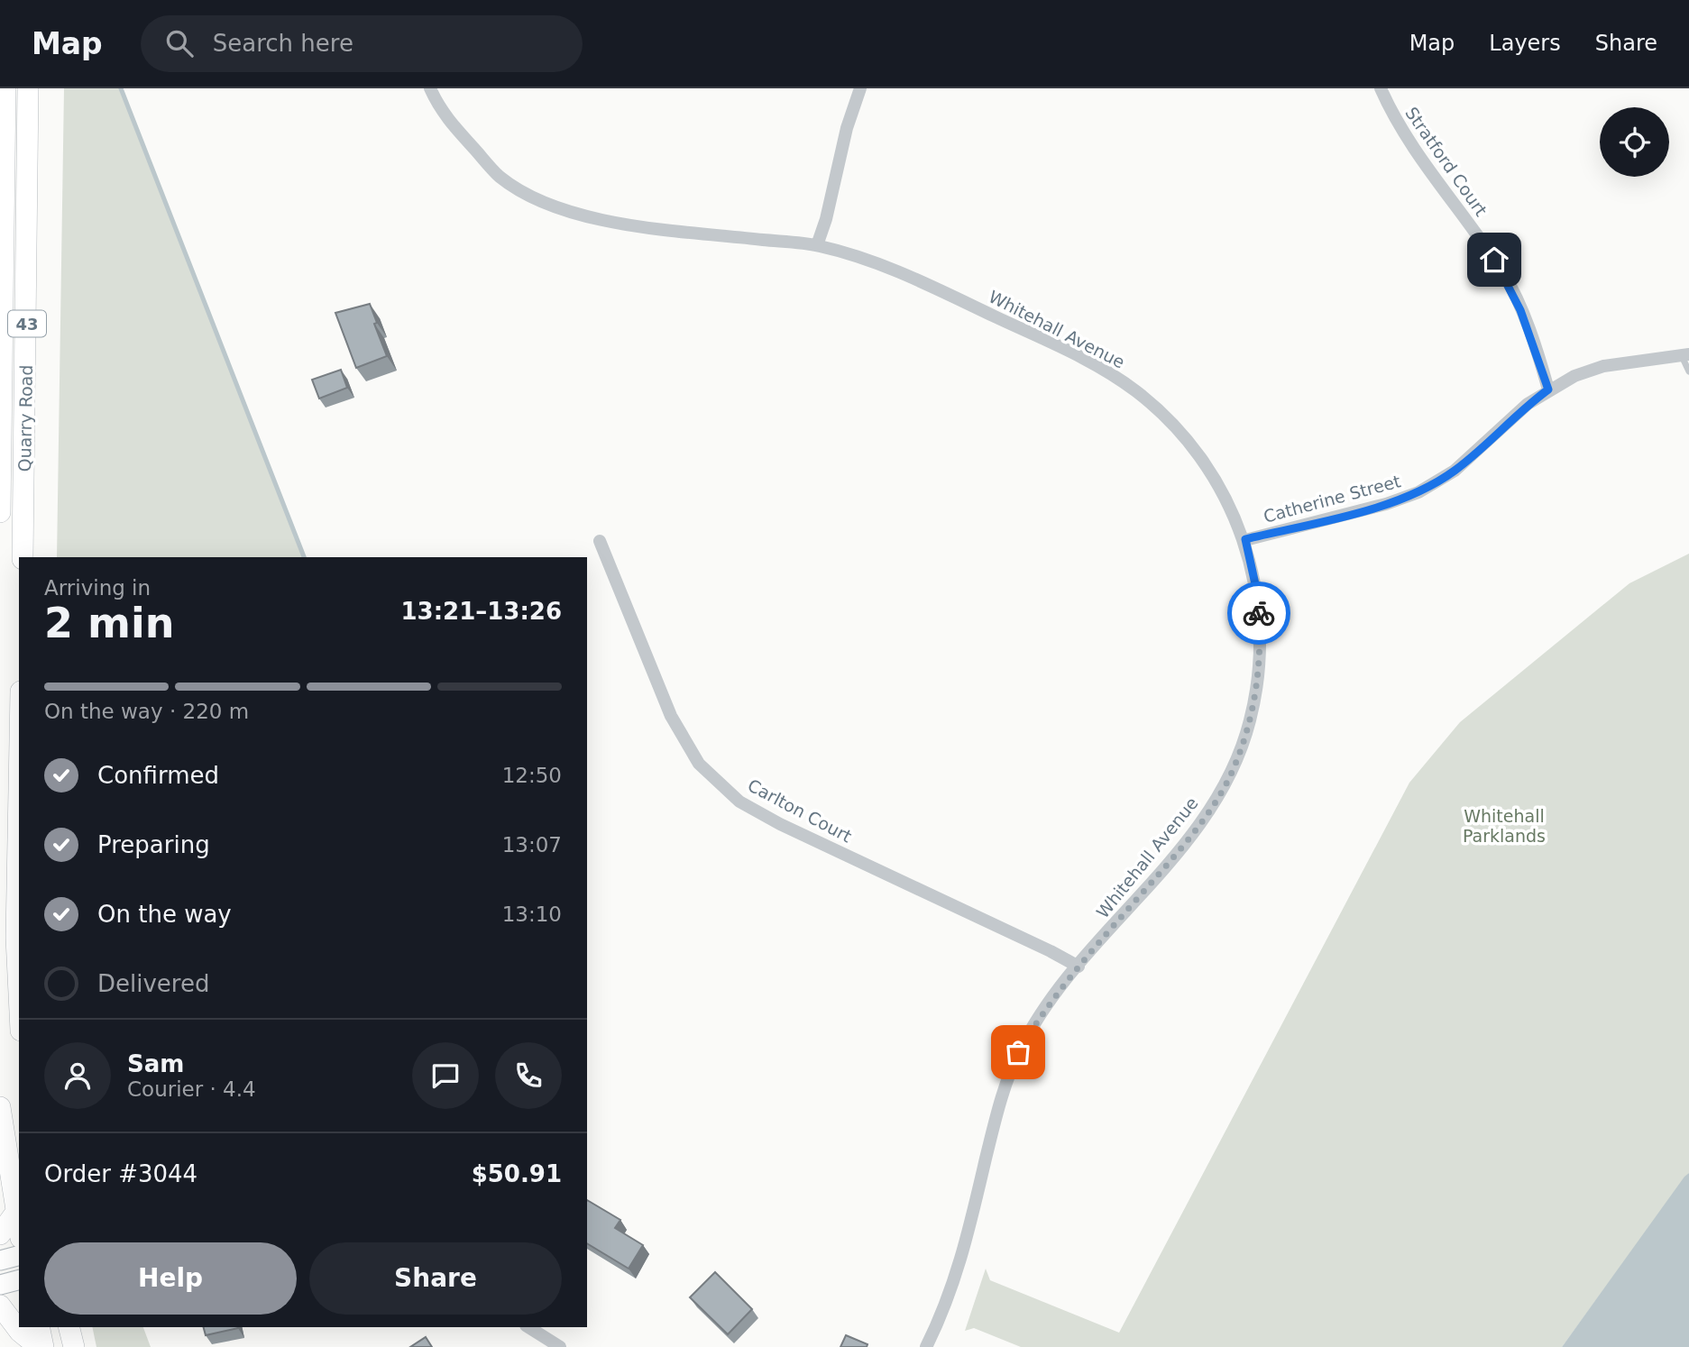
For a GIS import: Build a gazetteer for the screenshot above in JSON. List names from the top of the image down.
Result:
{
  "streets": {
    "main road": ["43", "Quarry Road"],
    "street": [
      "Stratford Court",
      "Whitehall Avenue",
      "Catherine Street",
      "Carlton Court"
    ]
  },
  "crossings": [
    ["Stratford Court", "Catherine Street"],
    ["Whitehall Avenue", "Catherine Street"],
    ["Whitehall Avenue", "Carlton Court"]
  ],
  "parks": ["Whitehall Parklands"],
  "page": {
    "header": "Map",
    "search": "Search here",
    "nav": ["Map", "Layers", "Share"],
    "heading": ["2 min", "Arriving in", "13:21–13:26"],
    "panel": [
      "Sam",
      "Courier · 4.4",
      "Order #3044",
      "$50.91"
    ],
    "bar": "On the way · 220 m",
    "list": [
      ["Confirmed", "12:50"],
      ["Preparing", "13:07"],
      ["On the way", "13:10"],
      "Delivered"
    ],
    "buttons": ["Help", "Share"]
  }
}
